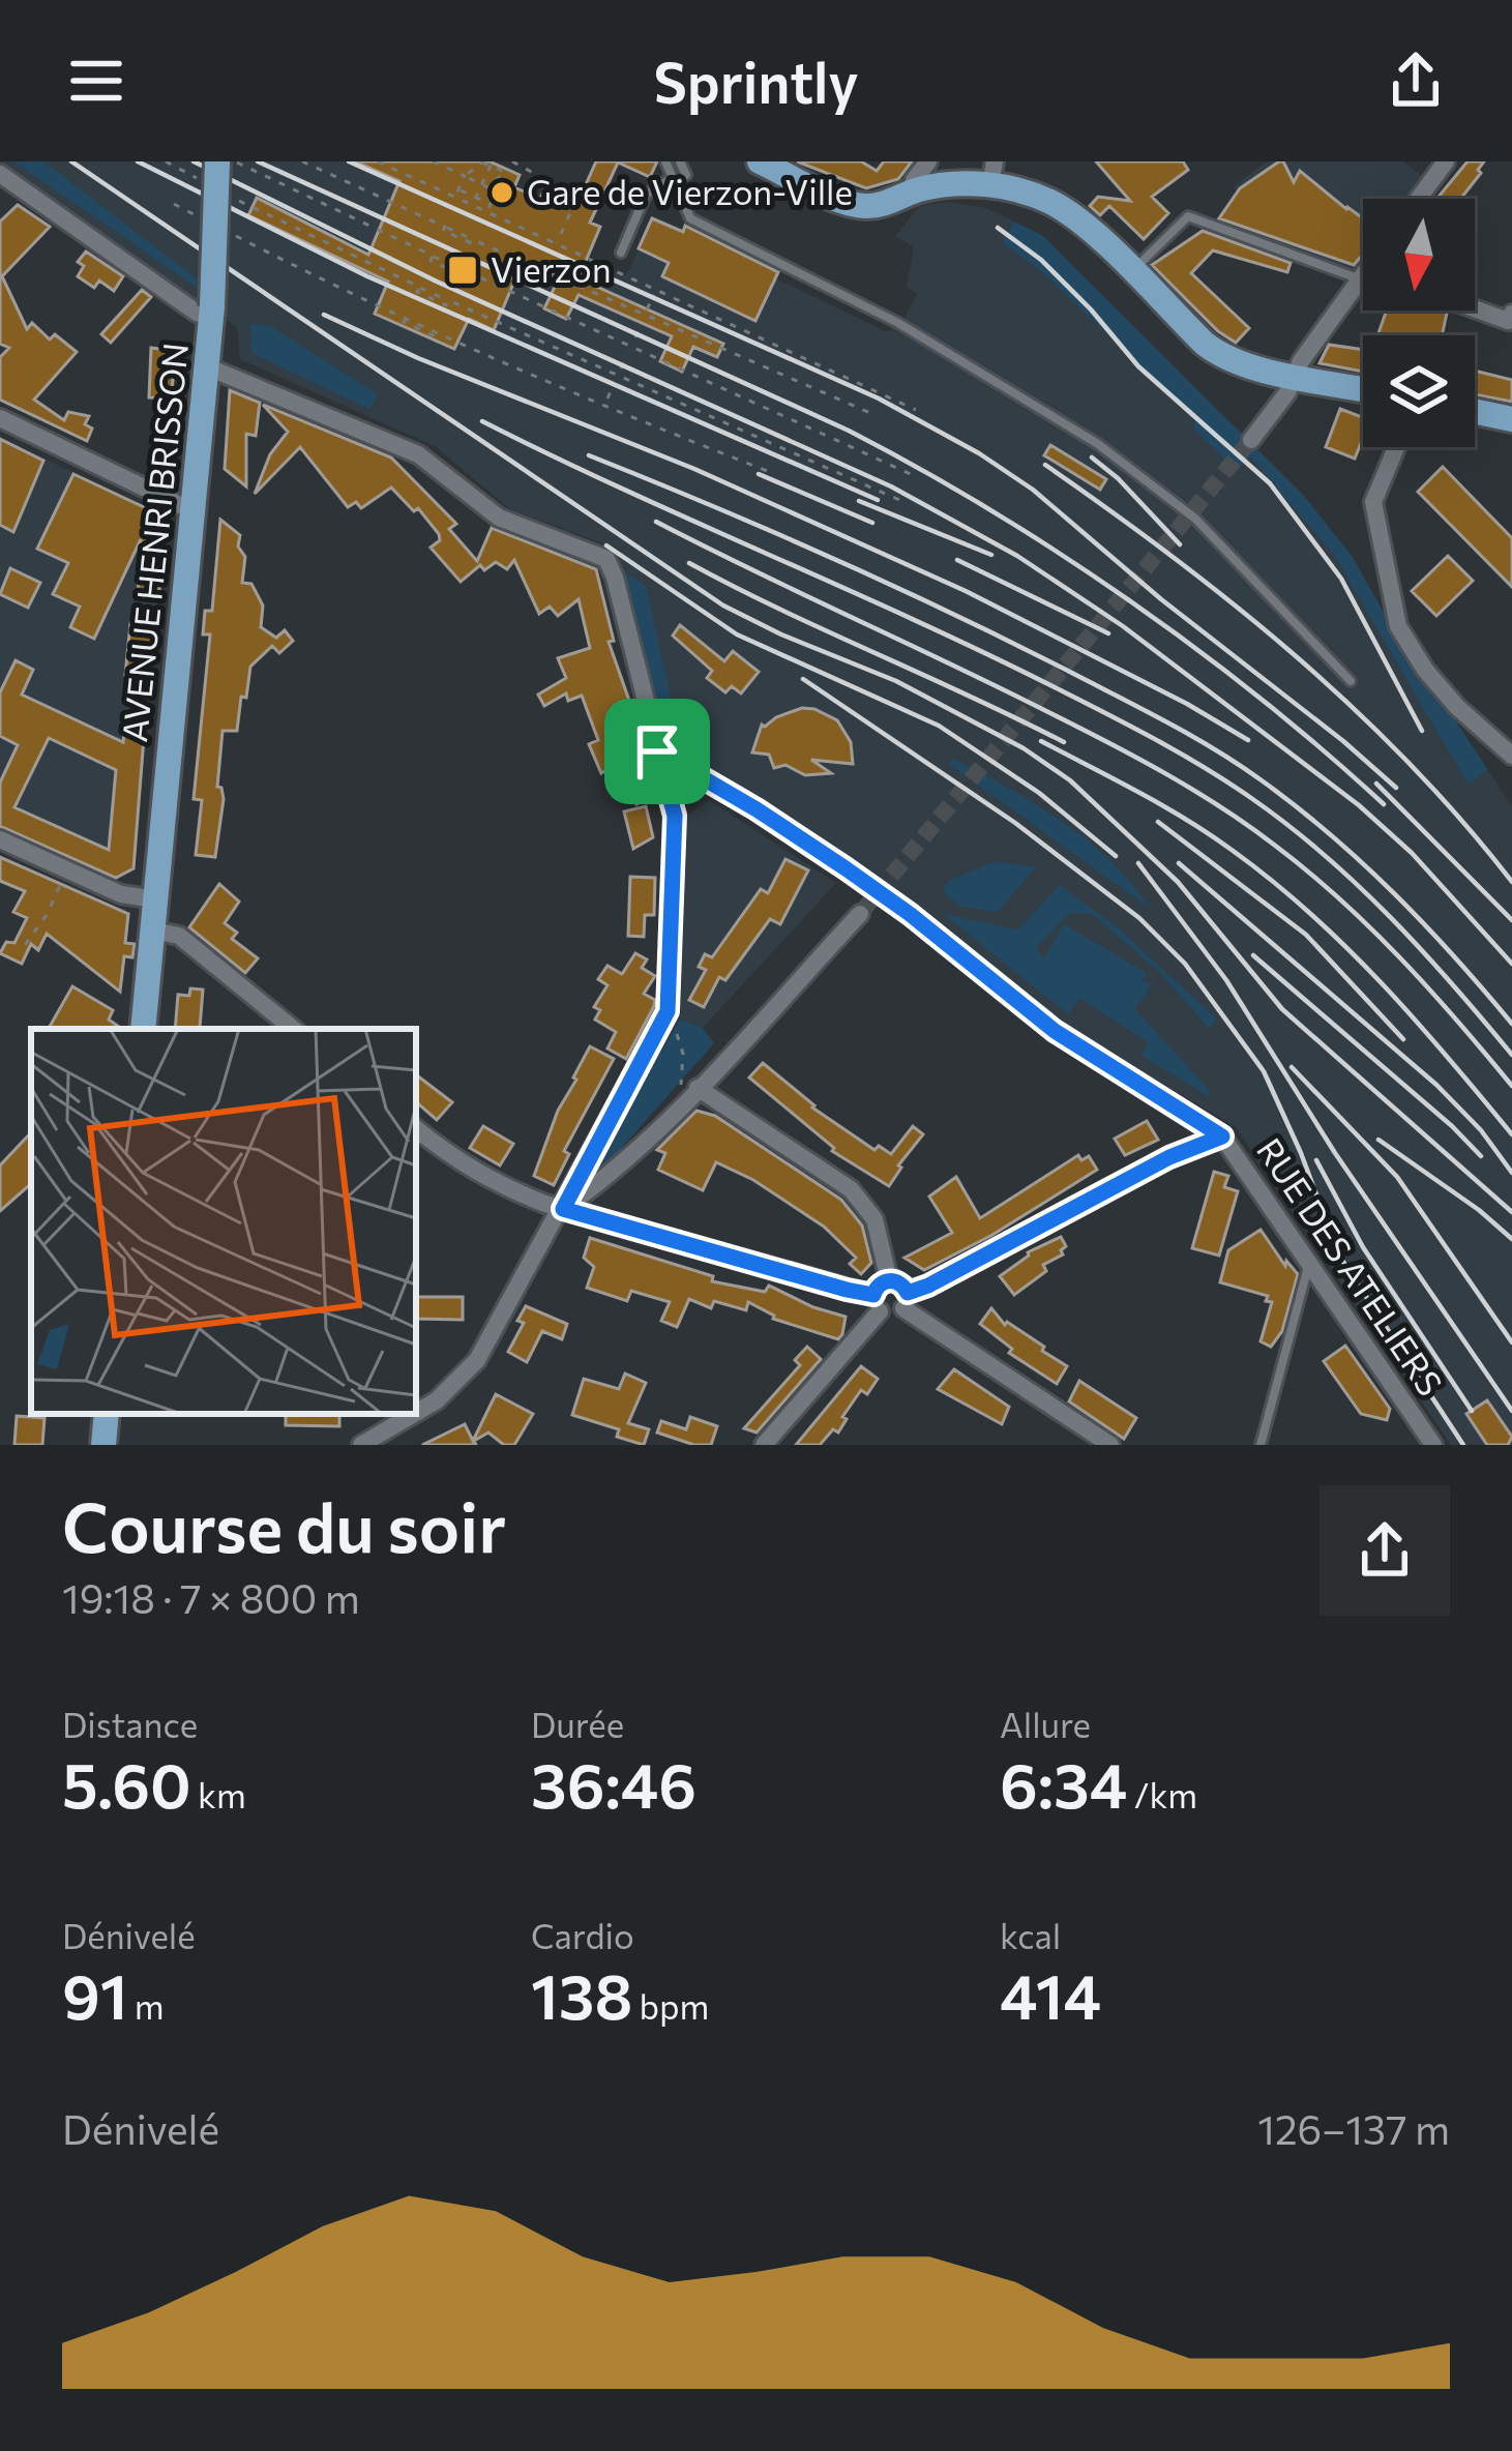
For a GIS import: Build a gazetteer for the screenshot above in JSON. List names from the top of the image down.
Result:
{
  "streets": {
    "main road": ["AVENUE HENRI BRISSON"],
    "street": ["RUE DES ATELIERS"]
  },
  "places": {
    "other": ["Gare de Vierzon-Ville"],
    "transit": ["Vierzon"]
  },
  "north": "bottom",
  "page": {
    "header": "Sprintly",
    "heading": ["Course du soir", "19:18 · 7 × 800 m"],
    "stats": [
      ["Distance", "5.60 km"],
      ["Durée", "36:46"],
      ["Allure", "6:34 /km"],
      ["Dénivelé", "91 m"],
      ["Cardio", "138 bpm"],
      ["kcal", "414"]
    ],
    "chart": ["Dénivelé", "126–137 m"]
  }
}
